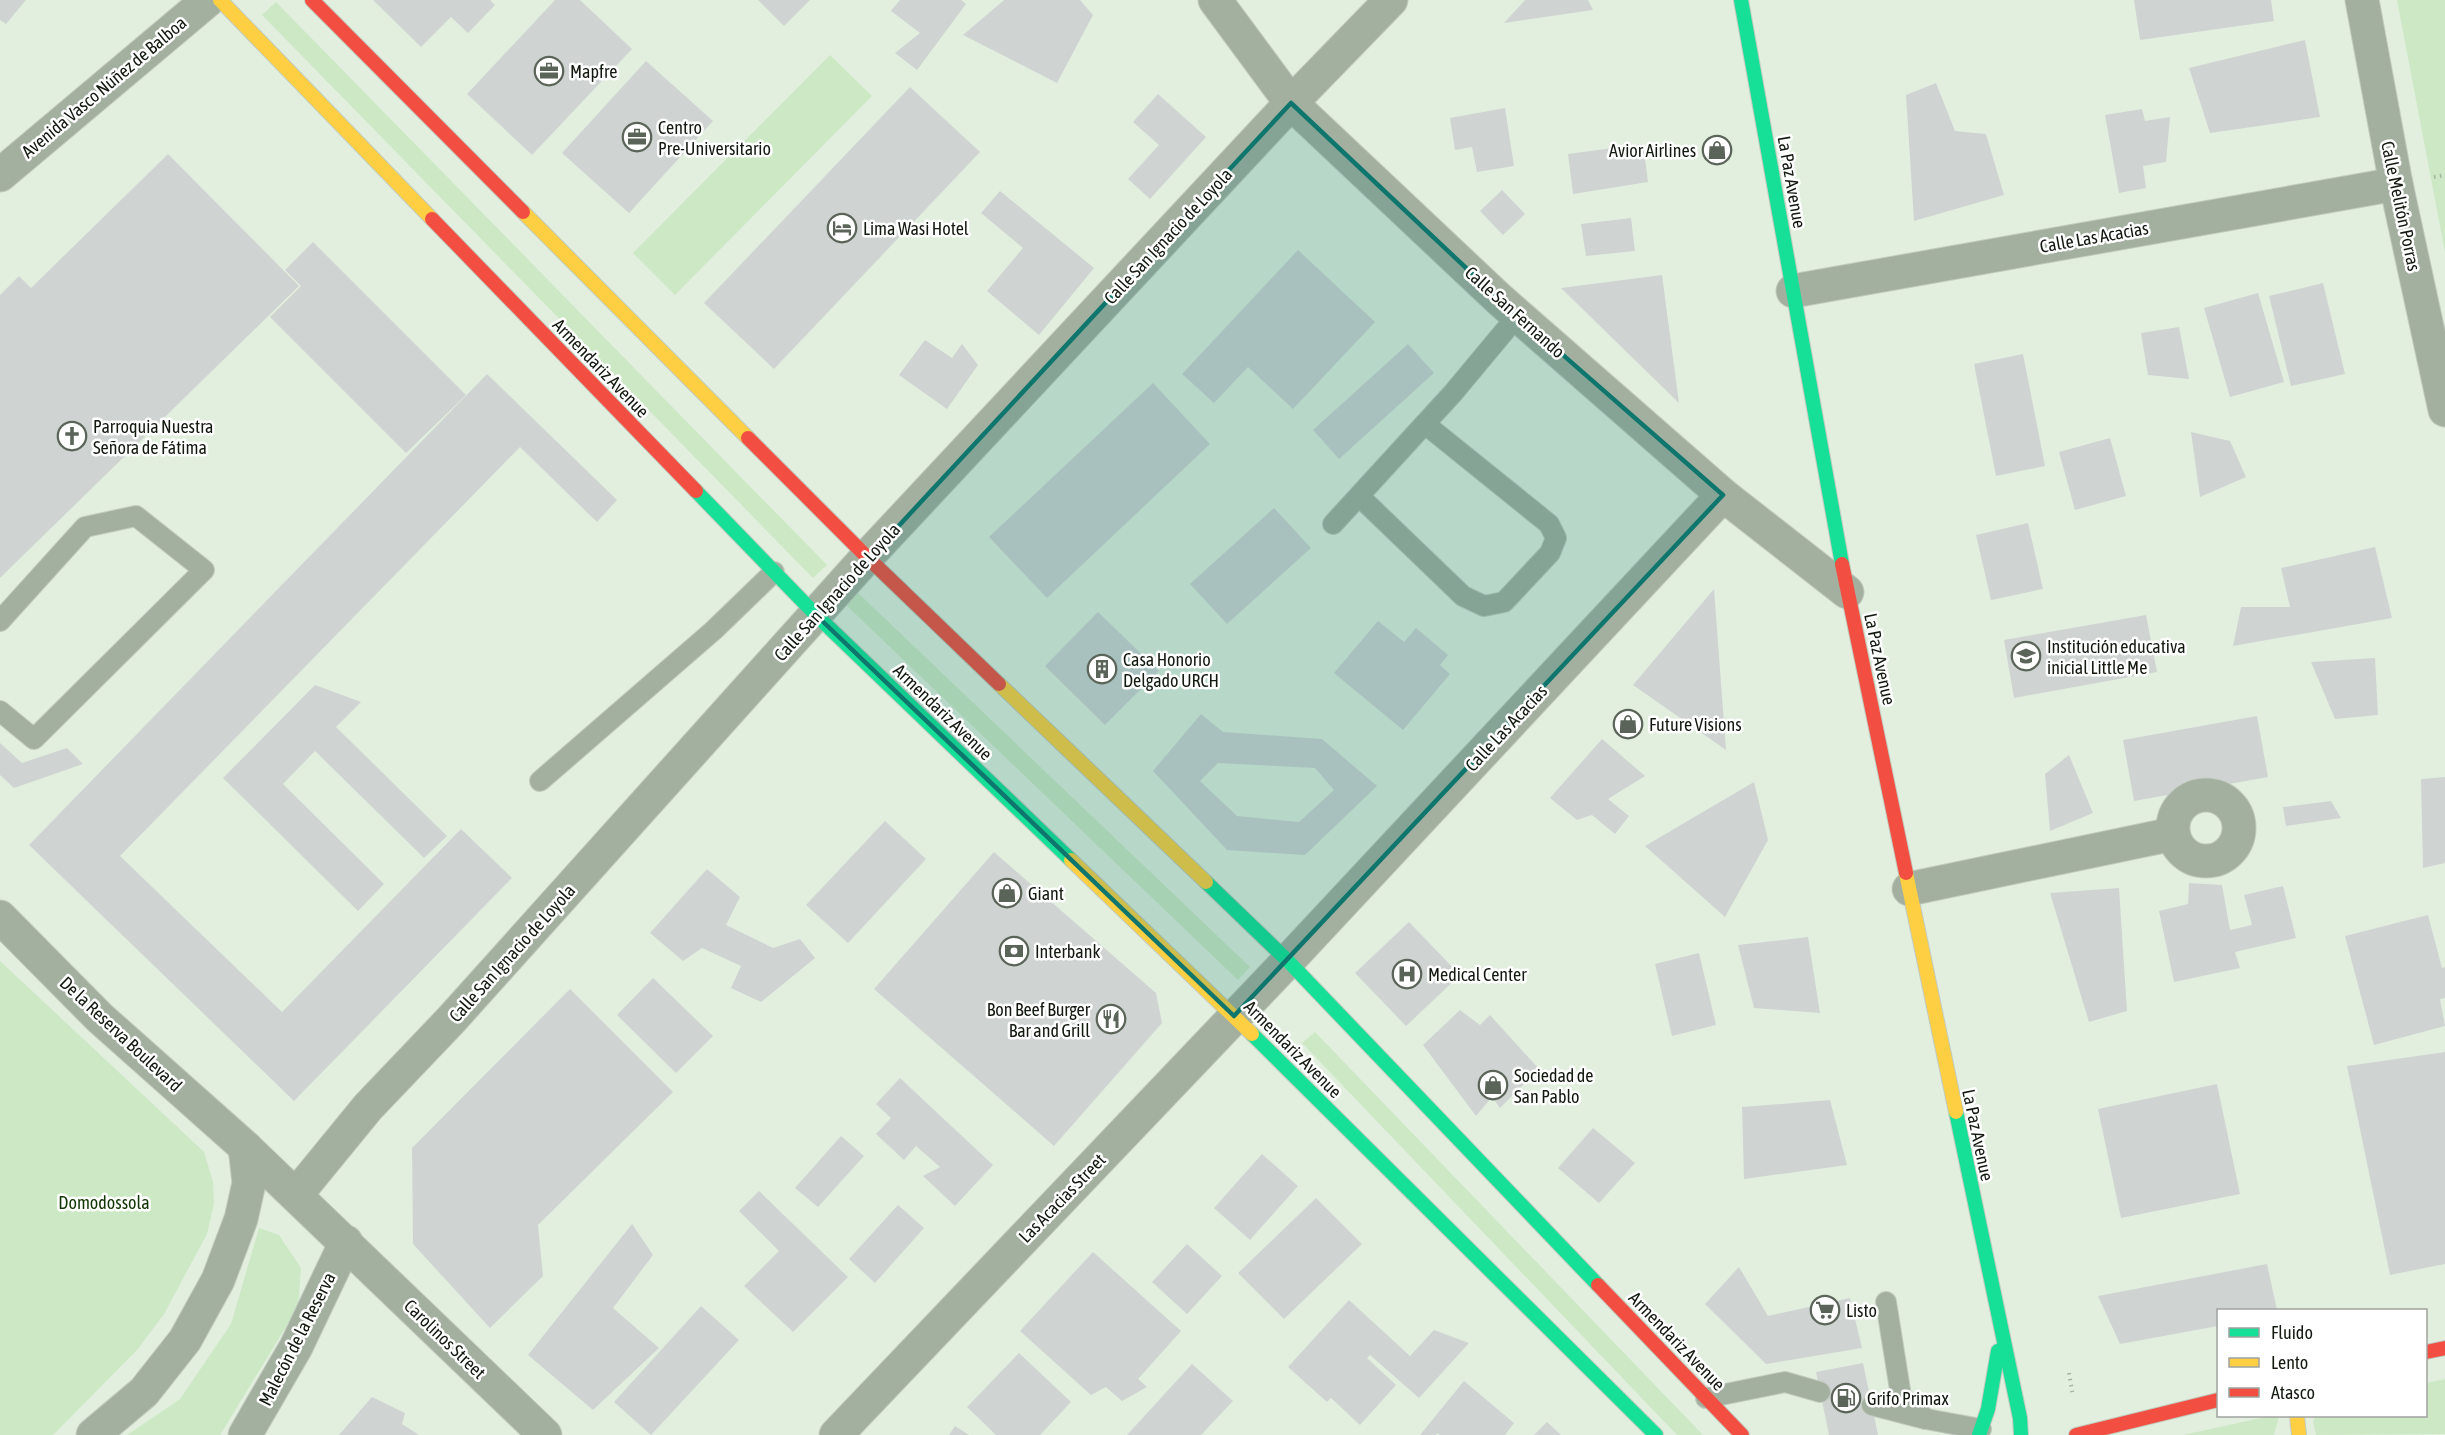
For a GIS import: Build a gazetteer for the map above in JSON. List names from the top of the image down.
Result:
{
  "streets": {
    "main road": ["La Paz Avenue", "Armendariz Avenue"],
    "street": [
      "Avenida Vasco Núñez de Balboa",
      "Calle Melitón Porras",
      "Calle San Ignacio de Loyola",
      "Calle Las Acacias",
      "Calle San Fernando",
      "De la Reserva Boulevard",
      "Las Acacias Street",
      "Malecón de la Reserva",
      "Carolinos Street"
    ]
  },
  "crossings": [
    ["La Paz Avenue", "Calle Las Acacias"],
    ["La Paz Avenue", "Calle San Fernando"],
    ["Calle Melitón Porras", "Calle Las Acacias"],
    ["Calle San Ignacio de Loyola", "Calle San Fernando"],
    ["Calle San Ignacio de Loyola", "Armendariz Avenue"],
    ["Calle San Ignacio de Loyola", "De la Reserva Boulevard"],
    ["Calle Las Acacias", "Calle San Fernando"],
    ["Calle Las Acacias", "Armendariz Avenue"],
    ["Calle Las Acacias", "Las Acacias Street"],
    ["Armendariz Avenue", "Las Acacias Street"],
    ["De la Reserva Boulevard", "Malecón de la Reserva"],
    ["De la Reserva Boulevard", "Carolinos Street"],
    ["Malecón de la Reserva", "Carolinos Street"]
  ],
  "parks": ["Domodossola"],
  "places": {
    "office": ["Mapfre", "Centro Pre-Universitario"],
    "shop": [
      "Avior Airlines",
      "Future Visions",
      "Giant",
      "Sociedad de San Pablo"
    ],
    "hotel": ["Lima Wasi Hotel"],
    "church": ["Parroquia Nuestra Señora de Fátima"],
    "school or university": ["Institución educativa inicial Little Me"],
    "building": ["Casa Honorio Delgado URCH"],
    "bank": ["Interbank"],
    "hospital": ["Medical Center"],
    "restaurant": ["Bon Beef Burger Bar and Grill"],
    "supermarket": ["Listo"],
    "fuel station": ["Grifo Primax"]
  },
  "legend": ["Fluido", "Lento", "Atasco"]
}
